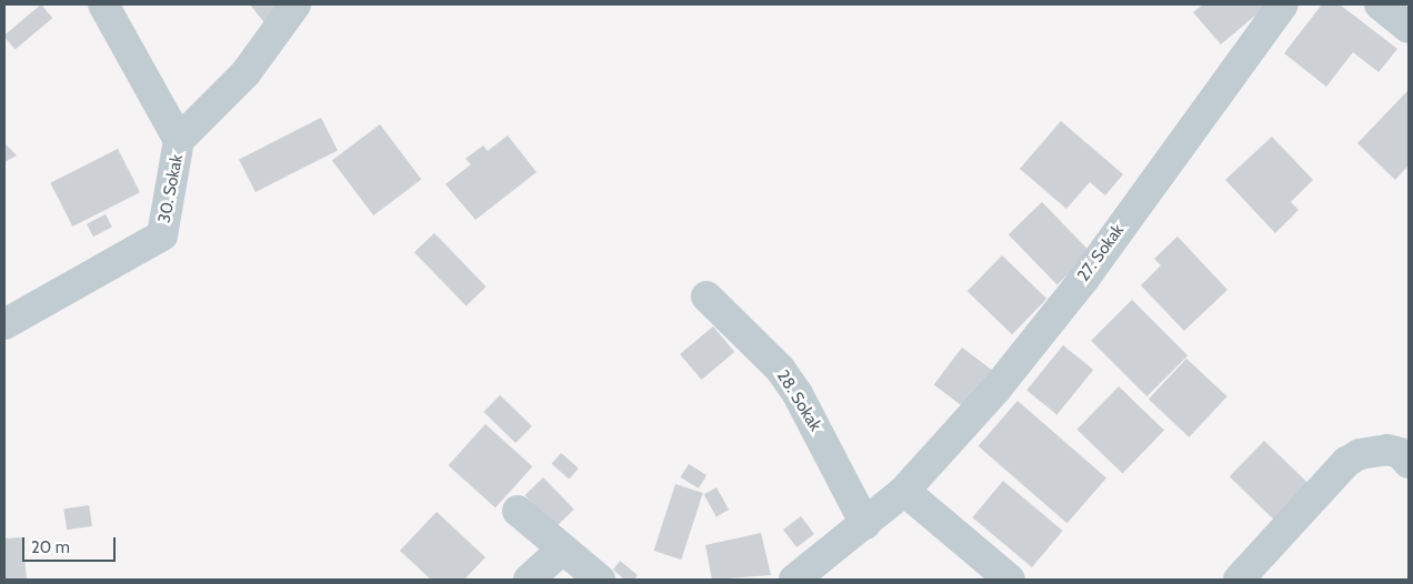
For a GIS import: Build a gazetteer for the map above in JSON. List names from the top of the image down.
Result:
{
  "streets": {
    "street": ["30. Sokak", "27. Sokak", "28. Sokak"]
  },
  "crossings": [
    ["27. Sokak", "28. Sokak"]
  ],
  "scale_bar": "20 m"
}
